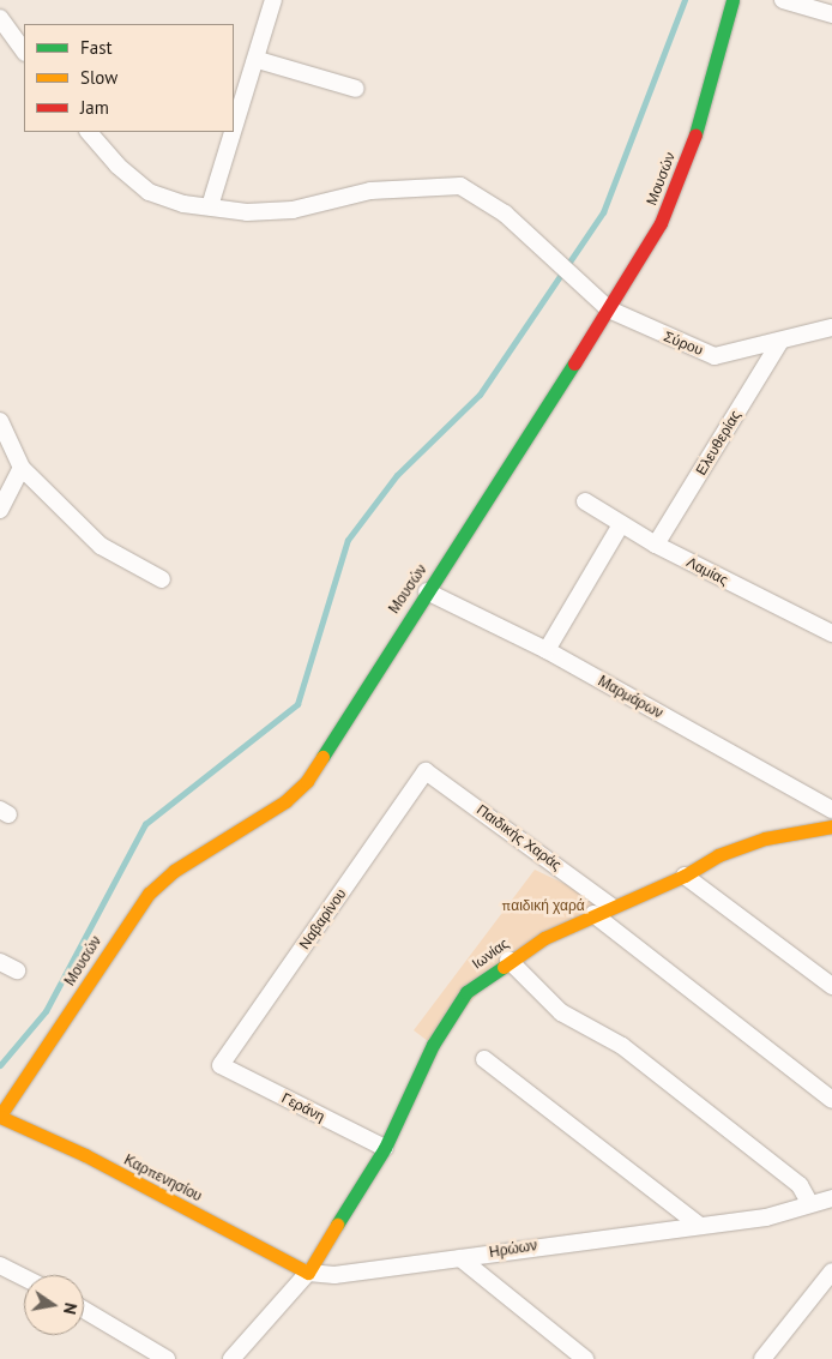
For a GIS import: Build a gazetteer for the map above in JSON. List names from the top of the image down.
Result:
{
  "streets": {
    "street": [
      "Μουσών",
      "Σύρου",
      "Ελευθερίας",
      "Λαμίας",
      "Μαρμάρων",
      "Παιδικής Χαράς",
      "Ναβαρίνου",
      "Ιωνίας",
      "Γεράνη",
      "Καρπενησίου",
      "Ηρώων"
    ]
  },
  "crossings": [
    ["Μουσών", "Σύρου"],
    ["Μουσών", "Μαρμάρων"],
    ["Μουσών", "Καρπενησίου"],
    ["Σύρου", "Ελευθερίας"],
    ["Ελευθερίας", "Λαμίας"],
    ["Παιδικής Χαράς", "Ναβαρίνου"],
    ["Παιδικής Χαράς", "Ιωνίας"],
    ["Ναβαρίνου", "Γεράνη"],
    ["Ιωνίας", "Γεράνη"],
    ["Ιωνίας", "Καρπενησίου"],
    ["Ιωνίας", "Ηρώων"],
    ["Καρπενησίου", "Ηρώων"]
  ],
  "parks": ["παιδική χαρά"],
  "legend": ["Fast", "Slow", "Jam"],
  "north": "right"
}
